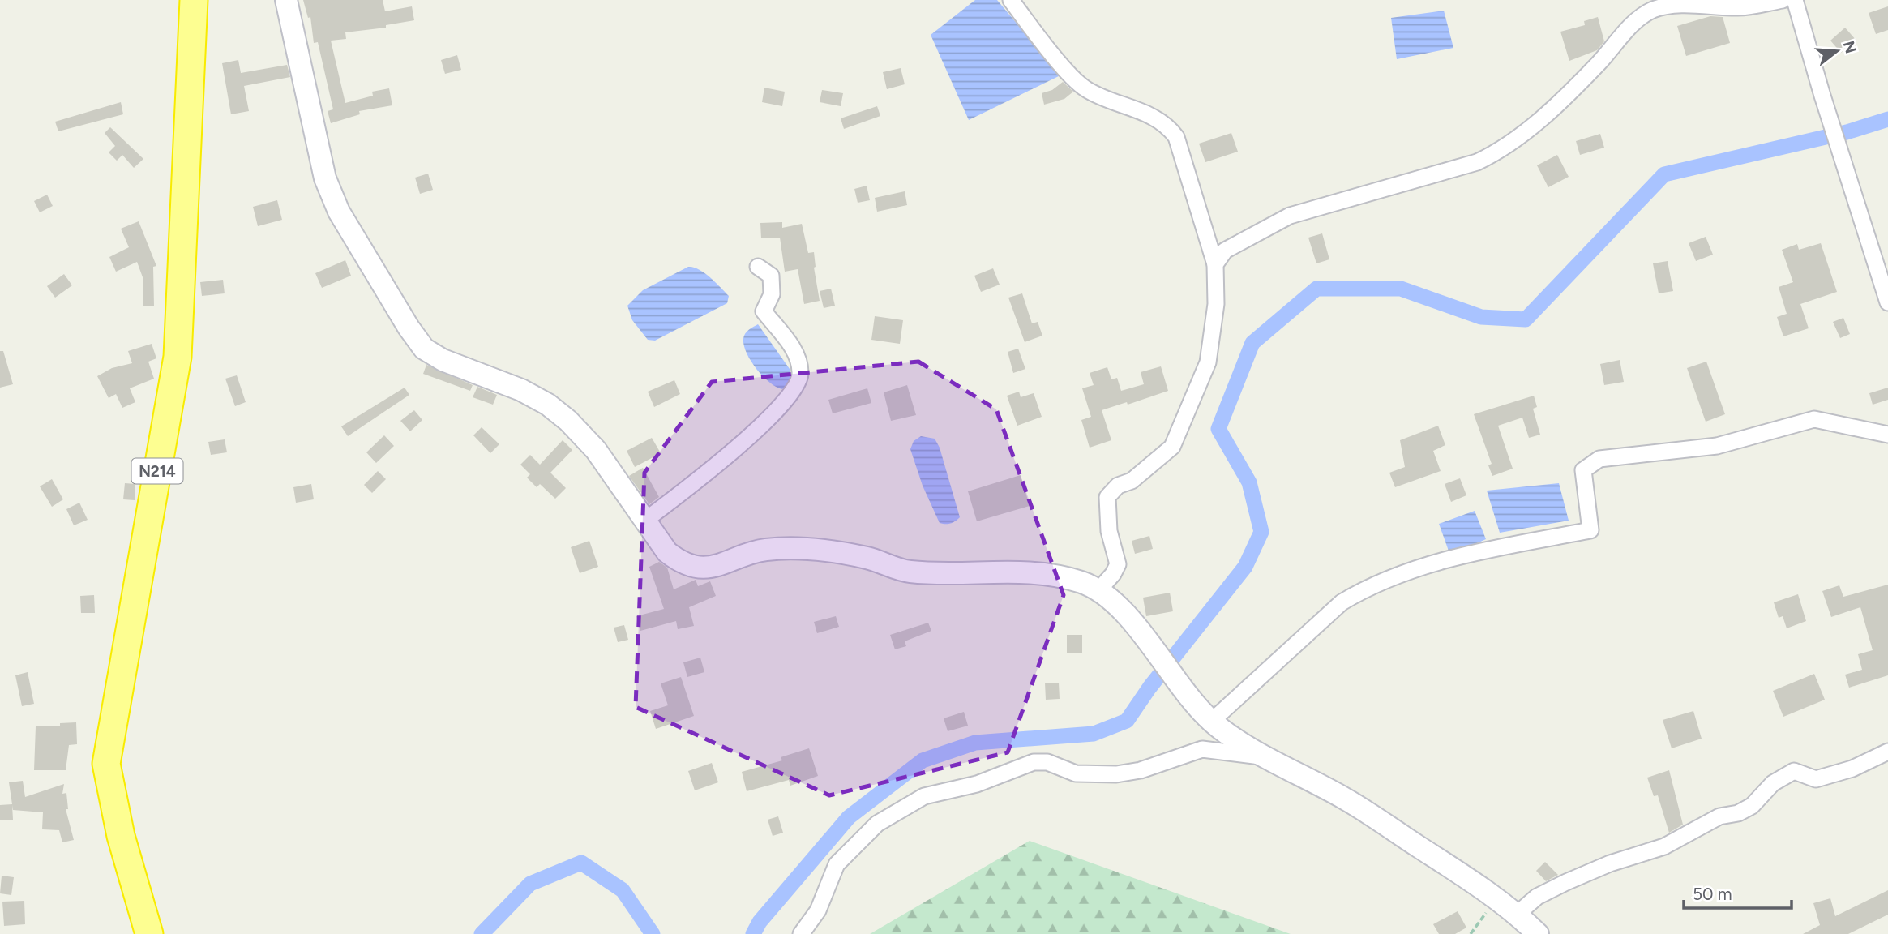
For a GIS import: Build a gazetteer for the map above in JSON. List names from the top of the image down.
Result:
{
  "streets": {
    "highway": ["N214"]
  },
  "scale_bar": "50 m",
  "north": "right"
}
